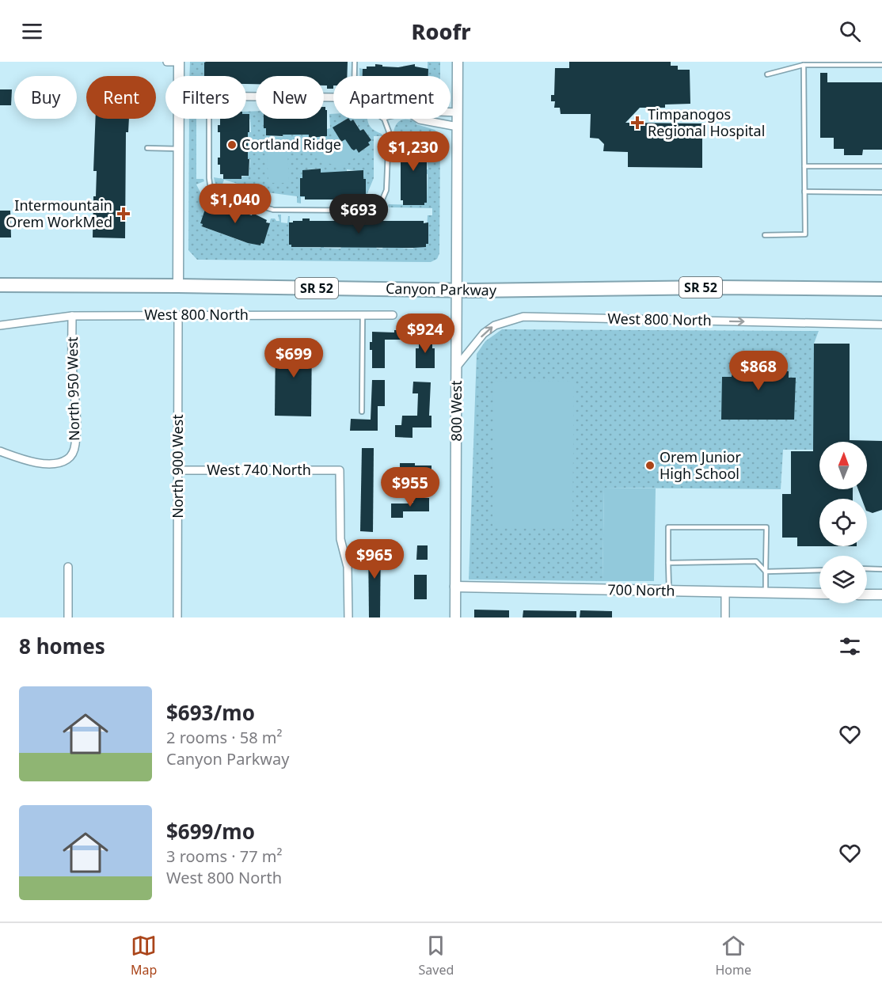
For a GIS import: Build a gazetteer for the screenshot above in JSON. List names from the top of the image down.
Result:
{
  "streets": {
    "highway": ["SR 52", "Canyon Parkway"],
    "street": [
      "West 800 North",
      "North 950 West",
      "800 West",
      "North 900 West",
      "West 740 North",
      "700 North"
    ]
  },
  "crossings": [
    ["Canyon Parkway", "800 West"],
    ["West 800 North", "North 950 West"],
    ["West 800 North", "800 West"],
    ["West 800 North", "North 900 West"],
    ["800 West", "700 North"],
    ["North 900 West", "West 740 North"]
  ],
  "one_way": ["West 800 North"],
  "places": {
    "health": ["Timpanogos Regional Hospital", "Intermountain Orem WorkMed"],
    "other": ["Cortland Ridge", "Orem Junior High School"]
  },
  "north": "top",
  "page": {
    "header": "Roofr",
    "chip": [
      "Buy",
      "Rent",
      "Filters",
      "New",
      "Apartment"
    ],
    "price": [
      "$1,230",
      "$1,040",
      "$693",
      "$924",
      "$699",
      "$868",
      "$955",
      "$965"
    ],
    "heading": "8 homes",
    "list": [
      {
        "name": "$693/mo",
        "note": "2 rooms · 58 m² · Canyon Parkway"
      },
      {
        "name": "$699/mo",
        "note": "3 rooms · 77 m² · West 800 North"
      }
    ],
    "tabs": ["Map", "Saved", "Home"]
  }
}
